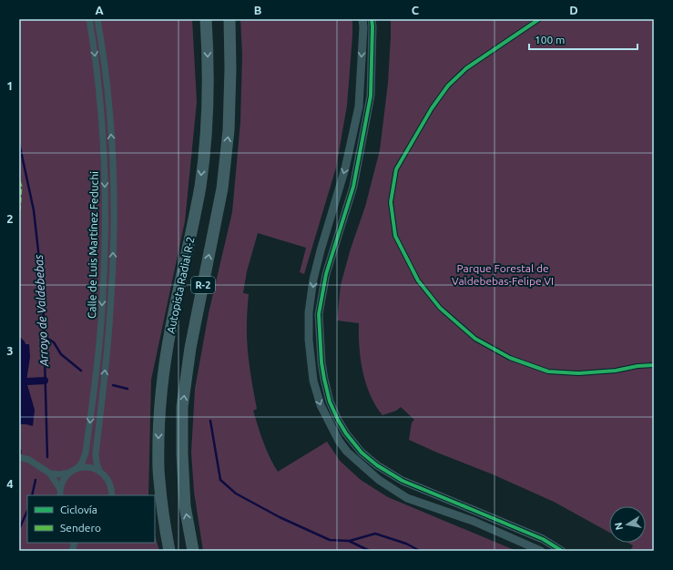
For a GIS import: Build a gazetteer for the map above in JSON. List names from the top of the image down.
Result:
{
  "streets": {
    "highway": ["Autopista Radial R-2", "R-2"],
    "street": ["Calle de Luis Martínez Feduchi"]
  },
  "water": ["Arroyo de Valdebebas"],
  "parks": ["Parque Forestal de Valdebebas-Felipe VI"],
  "legend": ["Ciclovía", "Sendero"],
  "scale_bar": "100 m",
  "north": "left",
  "grid": {
    "columns": [
      "A",
      "B",
      "C",
      "D"
    ],
    "rows": [
      "1",
      "2",
      "3",
      "4"
    ]
  }
}
